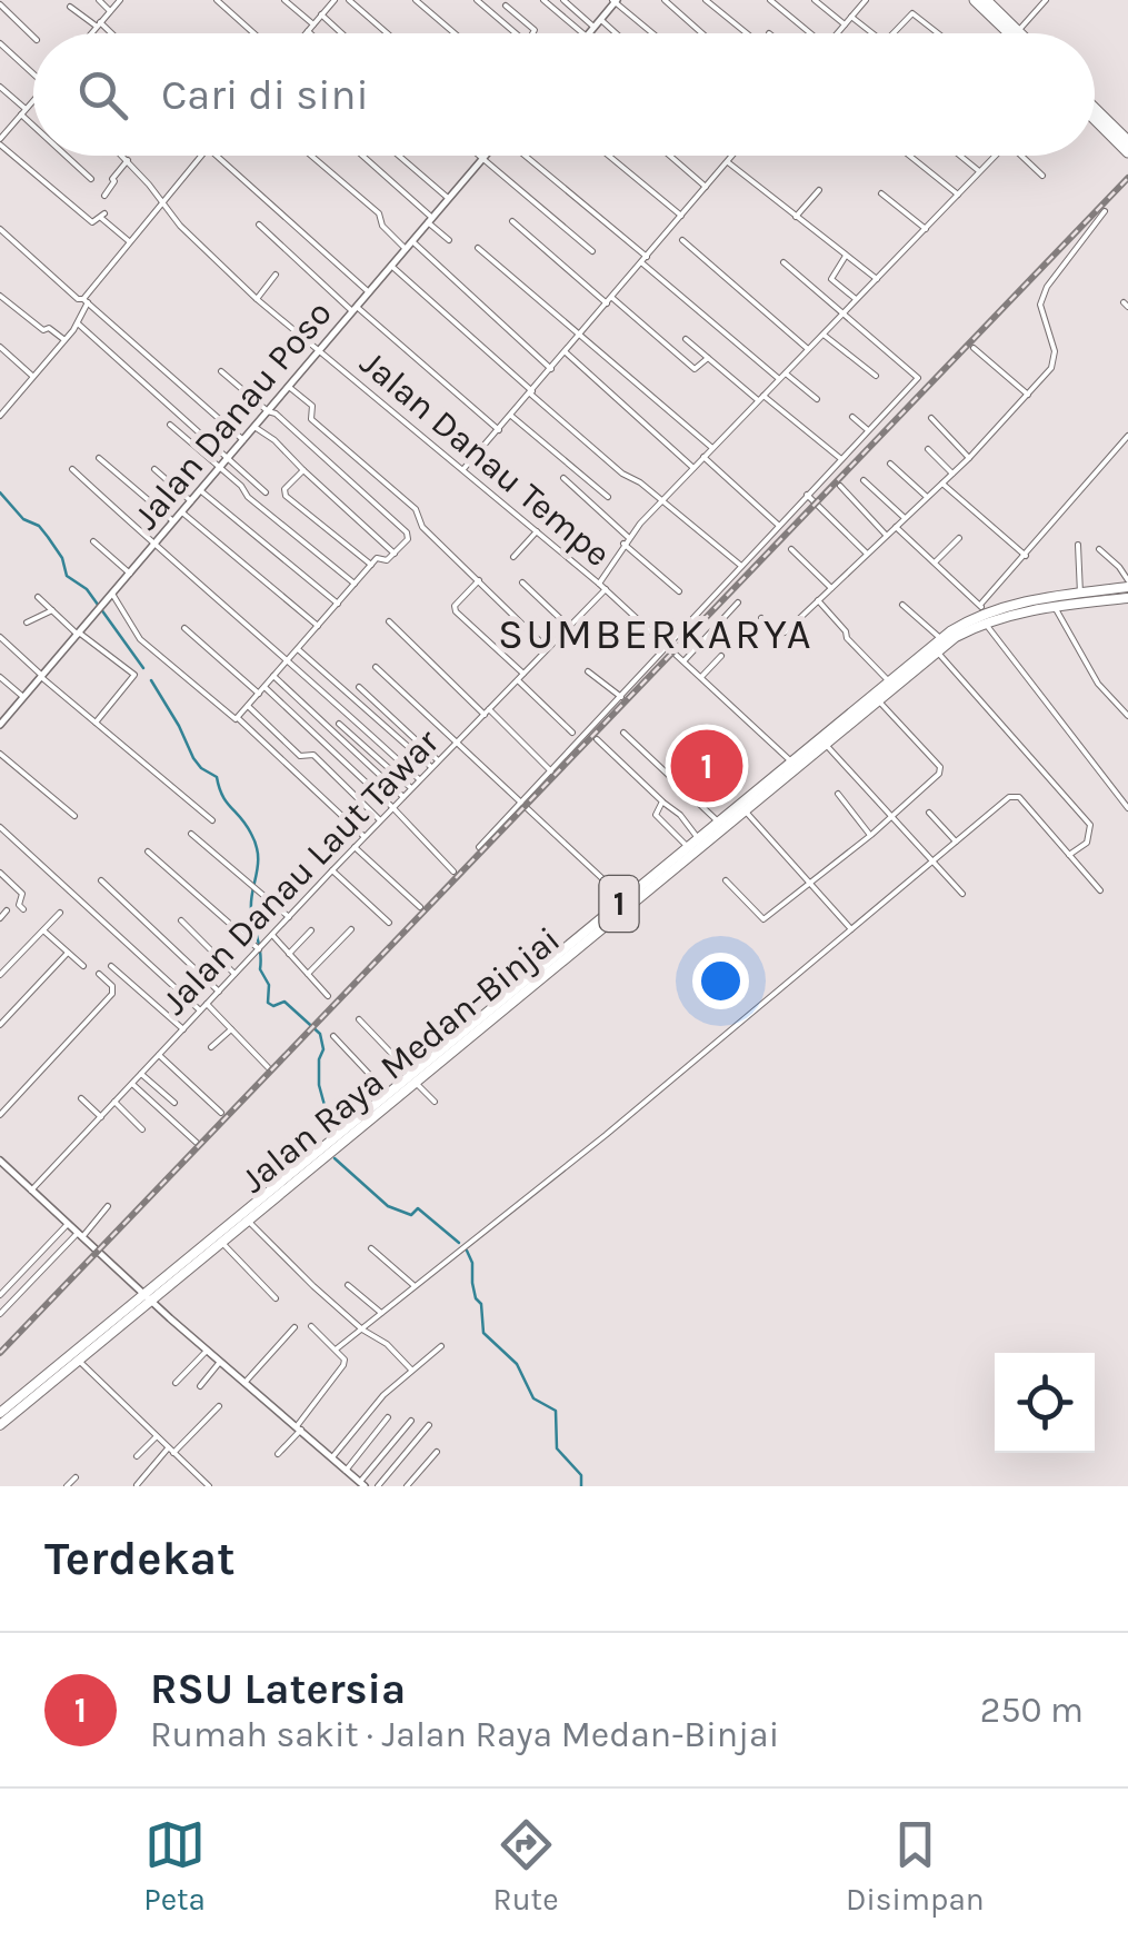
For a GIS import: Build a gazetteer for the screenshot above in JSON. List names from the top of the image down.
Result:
{
  "streets": {
    "main road": ["1", "Jalan Raya Medan-Binjai"],
    "street": ["Jalan Danau Poso", "Jalan Danau Tempe", "Jalan Danau Laut Tawar"]
  },
  "crossings": [
    ["Jalan Danau Poso", "Jalan Danau Tempe"],
    ["Jalan Danau Tempe", "Jalan Danau Laut Tawar"],
    ["Jalan Danau Tempe", "Jalan Raya Medan-Binjai"]
  ],
  "districts": ["SUMBERKARYA"],
  "page": {
    "search": "Cari di sini",
    "pins": "1",
    "heading": "Terdekat",
    "list": [
      {
        "mark": "1",
        "name": "RSU Latersia",
        "note": "Rumah sakit · Jalan Raya Medan-Binjai",
        "value": "250 m"
      }
    ],
    "nav": ["Peta", "Rute", "Disimpan"]
  }
}
